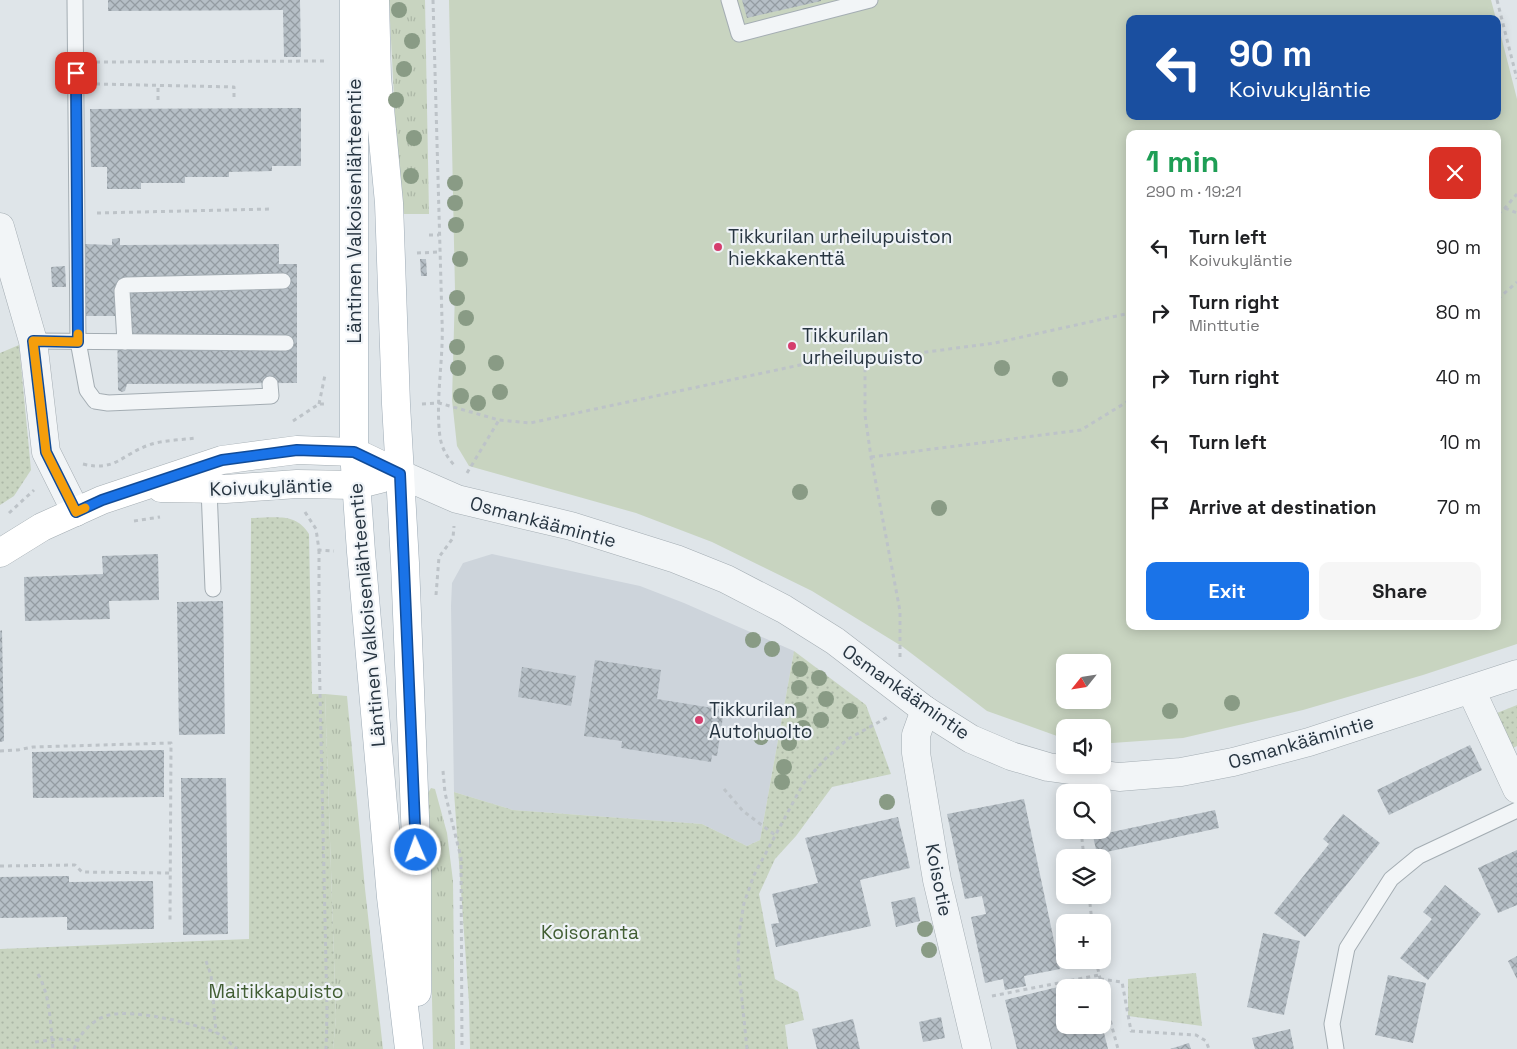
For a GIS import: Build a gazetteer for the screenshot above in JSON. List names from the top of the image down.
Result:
{
  "streets": {
    "main road": ["Läntinen Valkoisenlähteentie", "Koivukyläntie"],
    "street": ["Osmankäämintie", "Koisotie"]
  },
  "crossings": [
    ["Läntinen Valkoisenlähteentie", "Koivukyläntie"],
    ["Läntinen Valkoisenlähteentie", "Osmankäämintie"],
    ["Koivukyläntie", "Osmankäämintie"],
    ["Osmankäämintie", "Koisotie"]
  ],
  "parks": ["Koisoranta", "Maitikkapuisto"],
  "places": ["Tikkurilan urheilupuiston hiekkakenttä", "Tikkurilan urheilupuisto", "Tikkurilan Autohuolto"],
  "north": "bottom left",
  "page": {
    "turn": ["90 m", "Koivukyläntie"],
    "heading": ["1 min", "290 m · 19:21"],
    "list": [
      {
        "name": "Turn left",
        "note": "Koivukyläntie",
        "value": "90 m"
      },
      {
        "name": "Turn right",
        "note": "Minttutie",
        "value": "80 m"
      },
      {
        "name": "Turn right",
        "value": "40 m"
      },
      {
        "name": "Turn left",
        "value": "10 m"
      },
      {
        "name": "Arrive at destination",
        "value": "70 m"
      }
    ],
    "buttons": ["Exit", "Share"],
    "map_buttons": ["+", "−"]
  }
}
